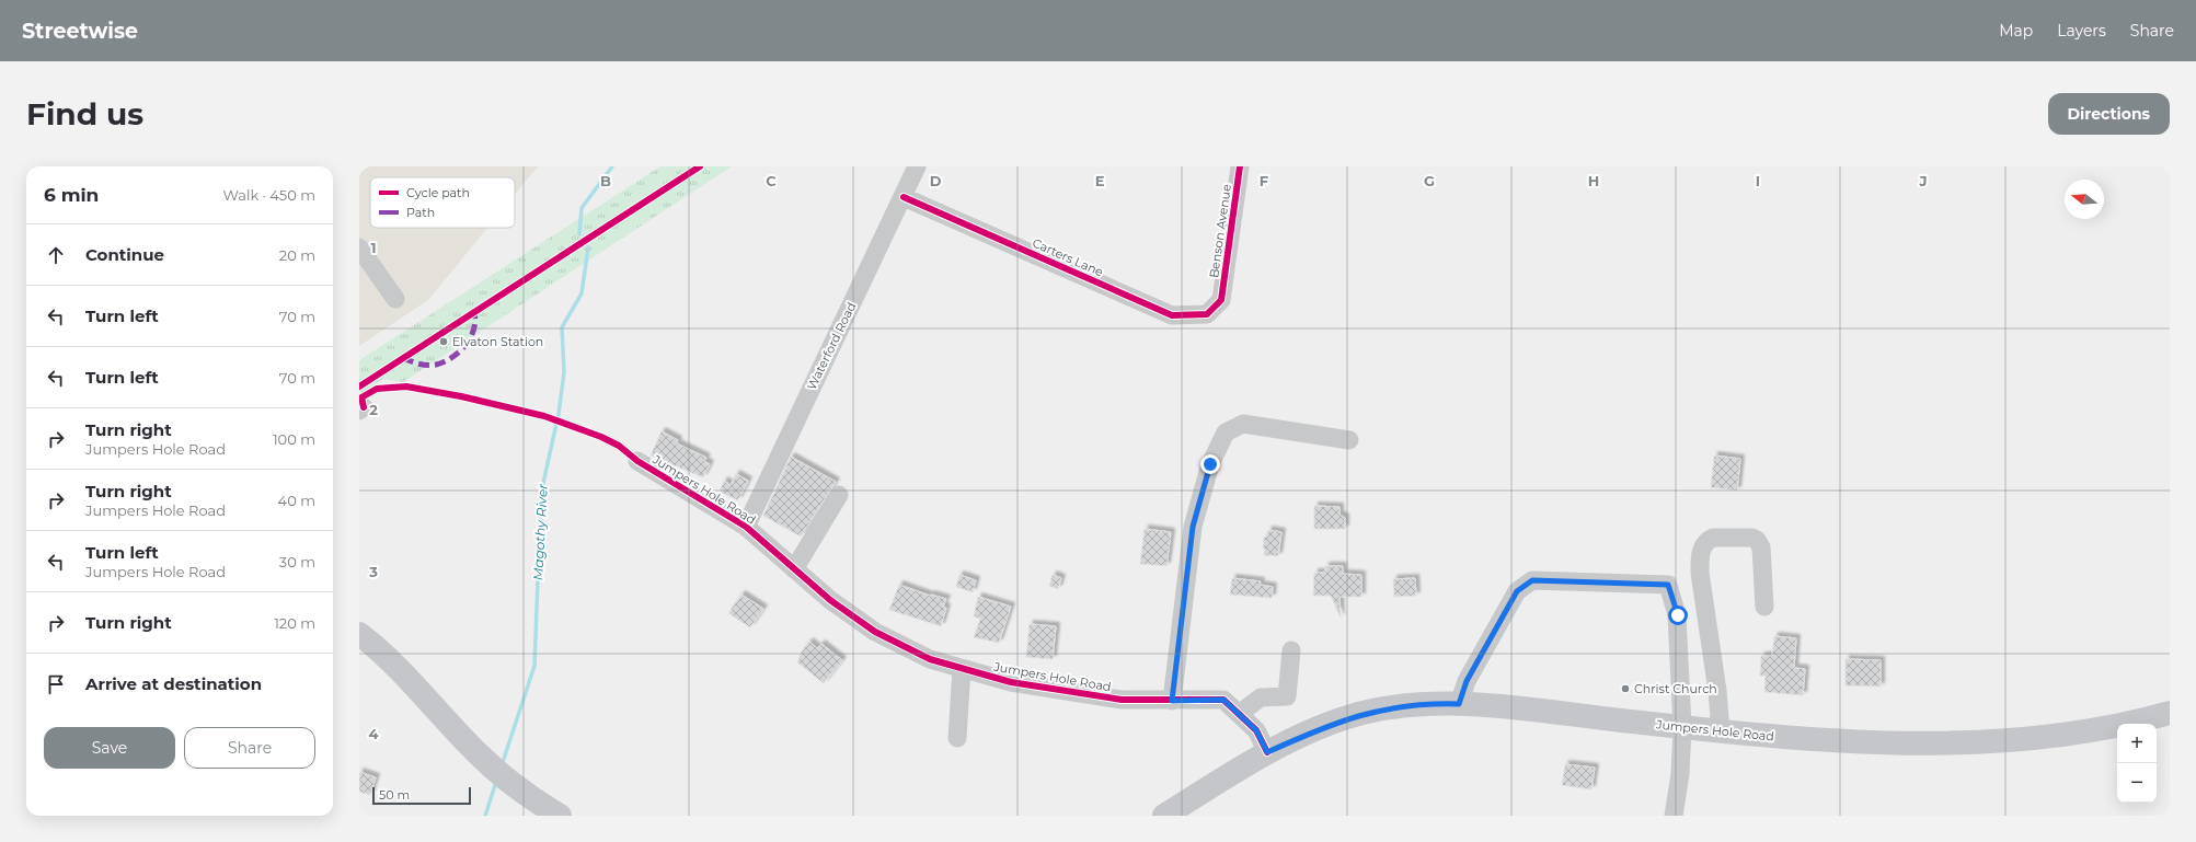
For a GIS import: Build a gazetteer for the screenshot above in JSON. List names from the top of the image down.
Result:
{
  "streets": {
    "main road": ["Jumpers Hole Road"],
    "street": ["Benson Avenue", "Carters Lane", "Waterford Road"]
  },
  "crossings": [
    ["Benson Avenue", "Carters Lane"],
    ["Carters Lane", "Waterford Road"],
    ["Waterford Road", "Jumpers Hole Road"]
  ],
  "water": ["Magothy River"],
  "places": ["Elvaton Station", "Christ Church"],
  "legend": ["Cycle path", "Path"],
  "scale_bar": "50 m",
  "north": "left",
  "page": {
    "header": "Streetwise",
    "nav": ["Map", "Layers", "Share"],
    "buttons": [
      "Directions",
      ["Save", "Share"]
    ],
    "title": "Find us",
    "heading": ["6 min", "Walk · 450 m"],
    "list": [
      ["Continue", "20 m"],
      ["Turn left", "70 m"],
      ["Turn left", "70 m"],
      ["Turn right", "Jumpers Hole Road", "100 m"],
      ["Turn right", "Jumpers Hole Road", "40 m"],
      ["Turn left", "Jumpers Hole Road", "30 m"],
      ["Turn right", "120 m"],
      "Arrive at destination"
    ],
    "map_buttons": ["+", "−"],
    "scale": "50 m"
  },
  "grid": {
    "columns": [
      "B",
      "C",
      "D",
      "E",
      "F",
      "G",
      "H",
      "I",
      "J"
    ],
    "rows": [
      "1",
      "2",
      "3",
      "4"
    ]
  }
}
